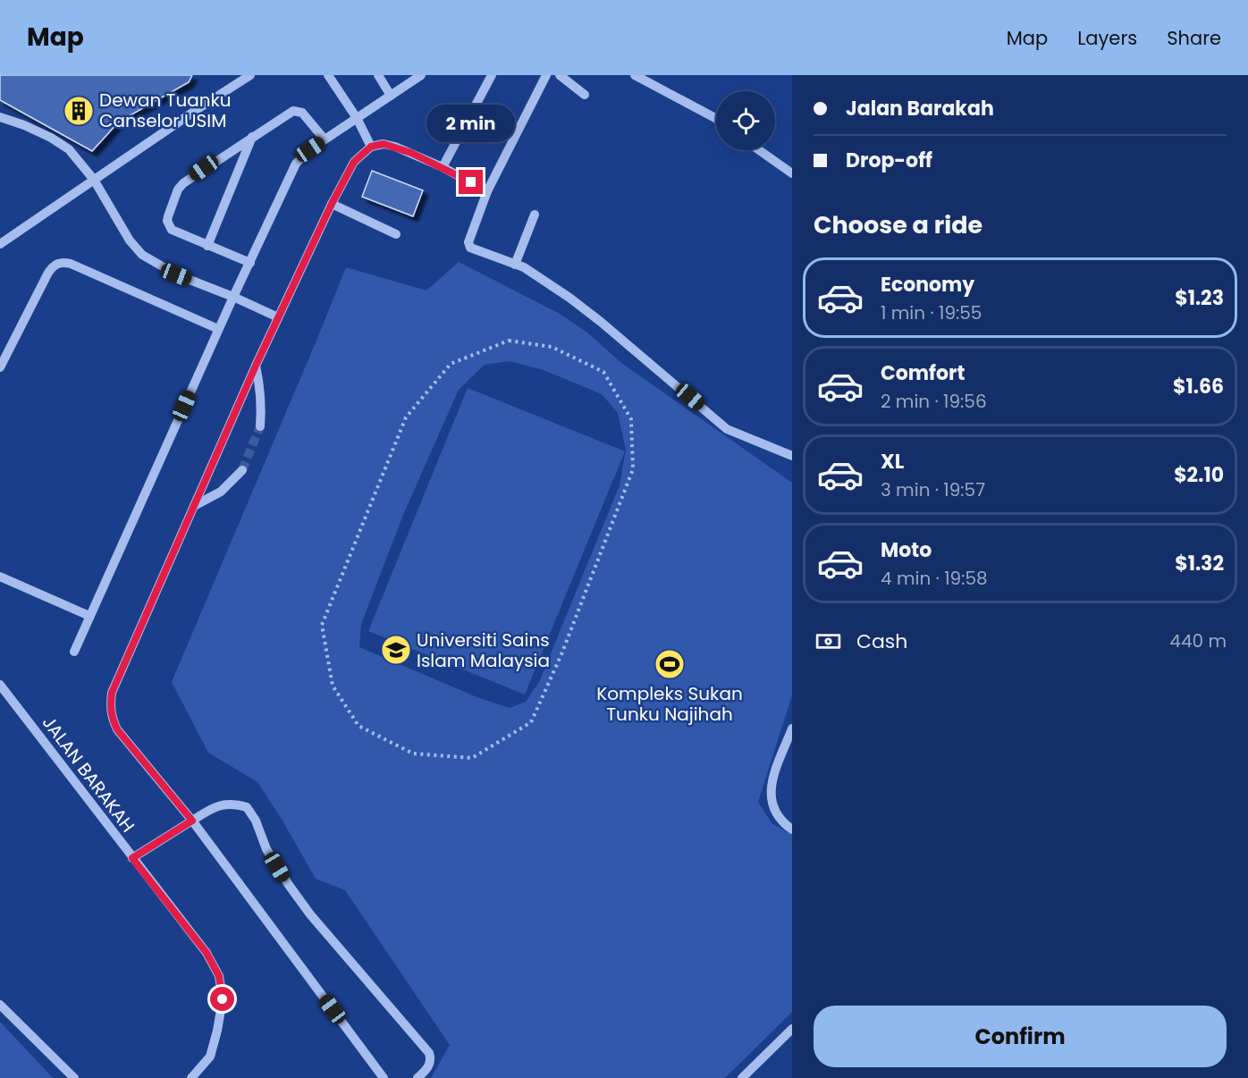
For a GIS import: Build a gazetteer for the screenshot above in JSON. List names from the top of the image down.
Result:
{
  "streets": {
    "street": ["JALAN BARAKAH"]
  },
  "places": {
    "building": ["Dewan Tuanku Canselor USIM"],
    "school or university": ["Universiti Sains Islam Malaysia"],
    "sports": ["Kompleks Sukan Tunku Najihah"]
  },
  "page": {
    "header": "Map",
    "nav": ["Map", "Layers", "Share"],
    "banner": ["Jalan Barakah", "Drop-off"],
    "bubble": "2 min",
    "heading": "Choose a ride",
    "list": [
      {
        "name": "Economy",
        "note": "1 min · 19:55",
        "value": "$1.23"
      },
      {
        "name": "Comfort",
        "note": "2 min · 19:56",
        "value": "$1.66"
      },
      {
        "name": "XL",
        "note": "3 min · 19:57",
        "value": "$2.10"
      },
      {
        "name": "Moto",
        "note": "4 min · 19:58",
        "value": "$1.32"
      }
    ],
    "pay": ["Cash", "440 m"],
    "buttons": "Confirm"
  }
}
